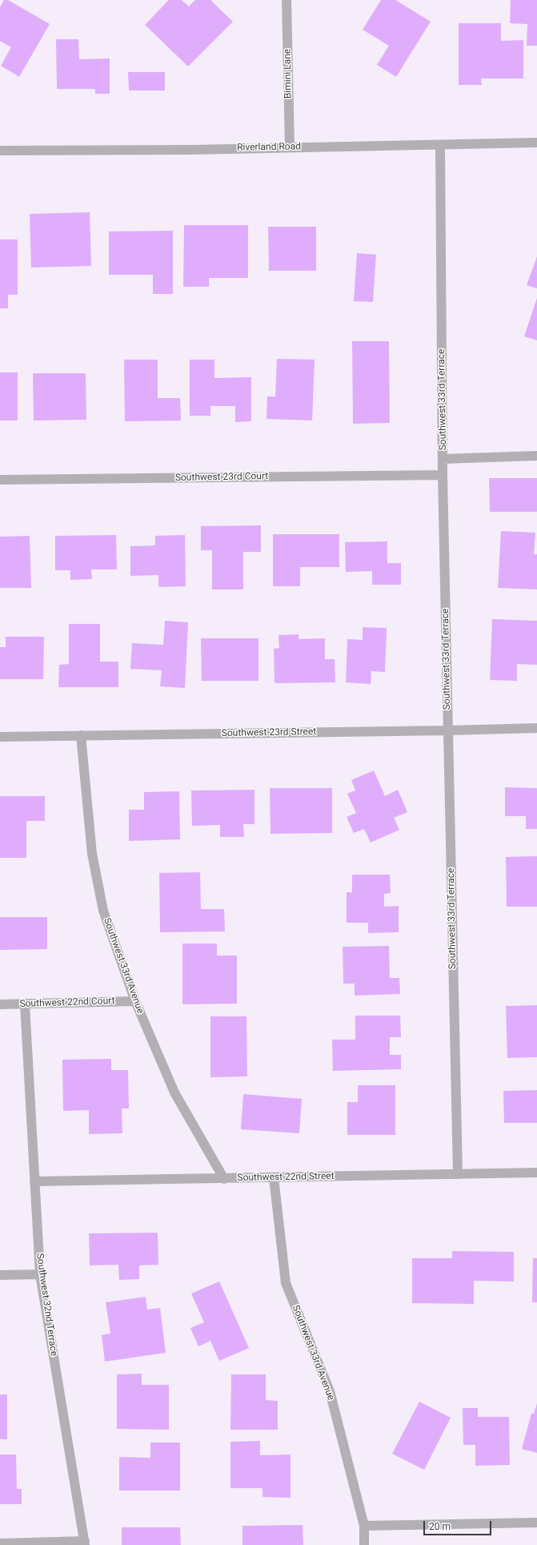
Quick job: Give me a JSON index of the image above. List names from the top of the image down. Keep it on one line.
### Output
{"streets":{"street":["Bimini Lane","Riverland Road","Southwest 33rd Terrace","Southwest 23rd Court","Southwest 23rd Street","Southwest 33rd Avenue","Southwest 22nd Court","Southwest 22nd Street","Southwest 32nd Terrace"]},"crossings":[["Bimini Lane","Riverland Road"],["Riverland Road","Southwest 33rd Terrace"],["Southwest 33rd Terrace","Southwest 23rd Court"],["Southwest 33rd Terrace","Southwest 23rd Street"],["Southwest 33rd Terrace","Southwest 22nd Street"],["Southwest 23rd Street","Southwest 33rd Avenue"],["Southwest 33rd Avenue","Southwest 22nd Court"],["Southwest 33rd Avenue","Southwest 22nd Street"],["Southwest 22nd Court","Southwest 32nd Terrace"],["Southwest 22nd Street","Southwest 32nd Terrace"]],"scale_bar":"20 m"}
